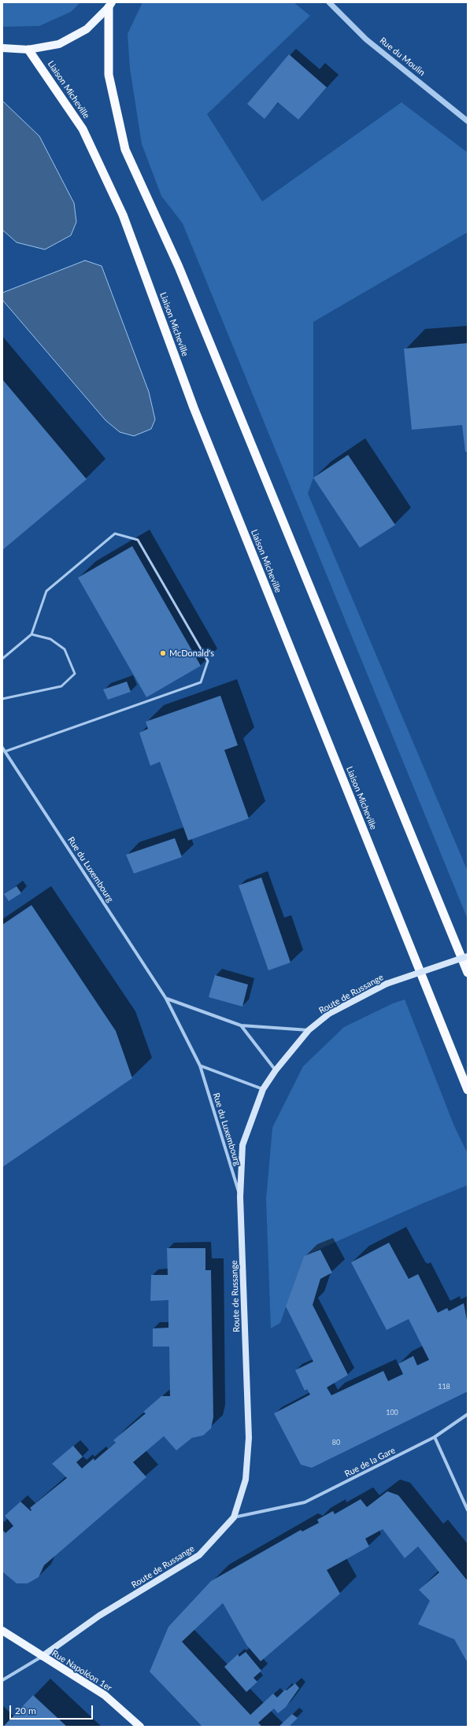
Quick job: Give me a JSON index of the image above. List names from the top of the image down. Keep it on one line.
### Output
{"streets":{"highway":["Liaison Micheville"],"main road":["Route de Russange","Rue Napoléon 1er"],"street":["Rue du Moulin","Rue du Luxembourg","Rue de la Gare"]},"crossings":[["Rue du Luxembourg","Route de Russange"],["Route de Russange","Rue de la Gare"],["Route de Russange","Rue Napoléon 1er"]],"places":["McDonald's"],"house_numbers":["118","100","80"],"scale_bar":"20 m"}
